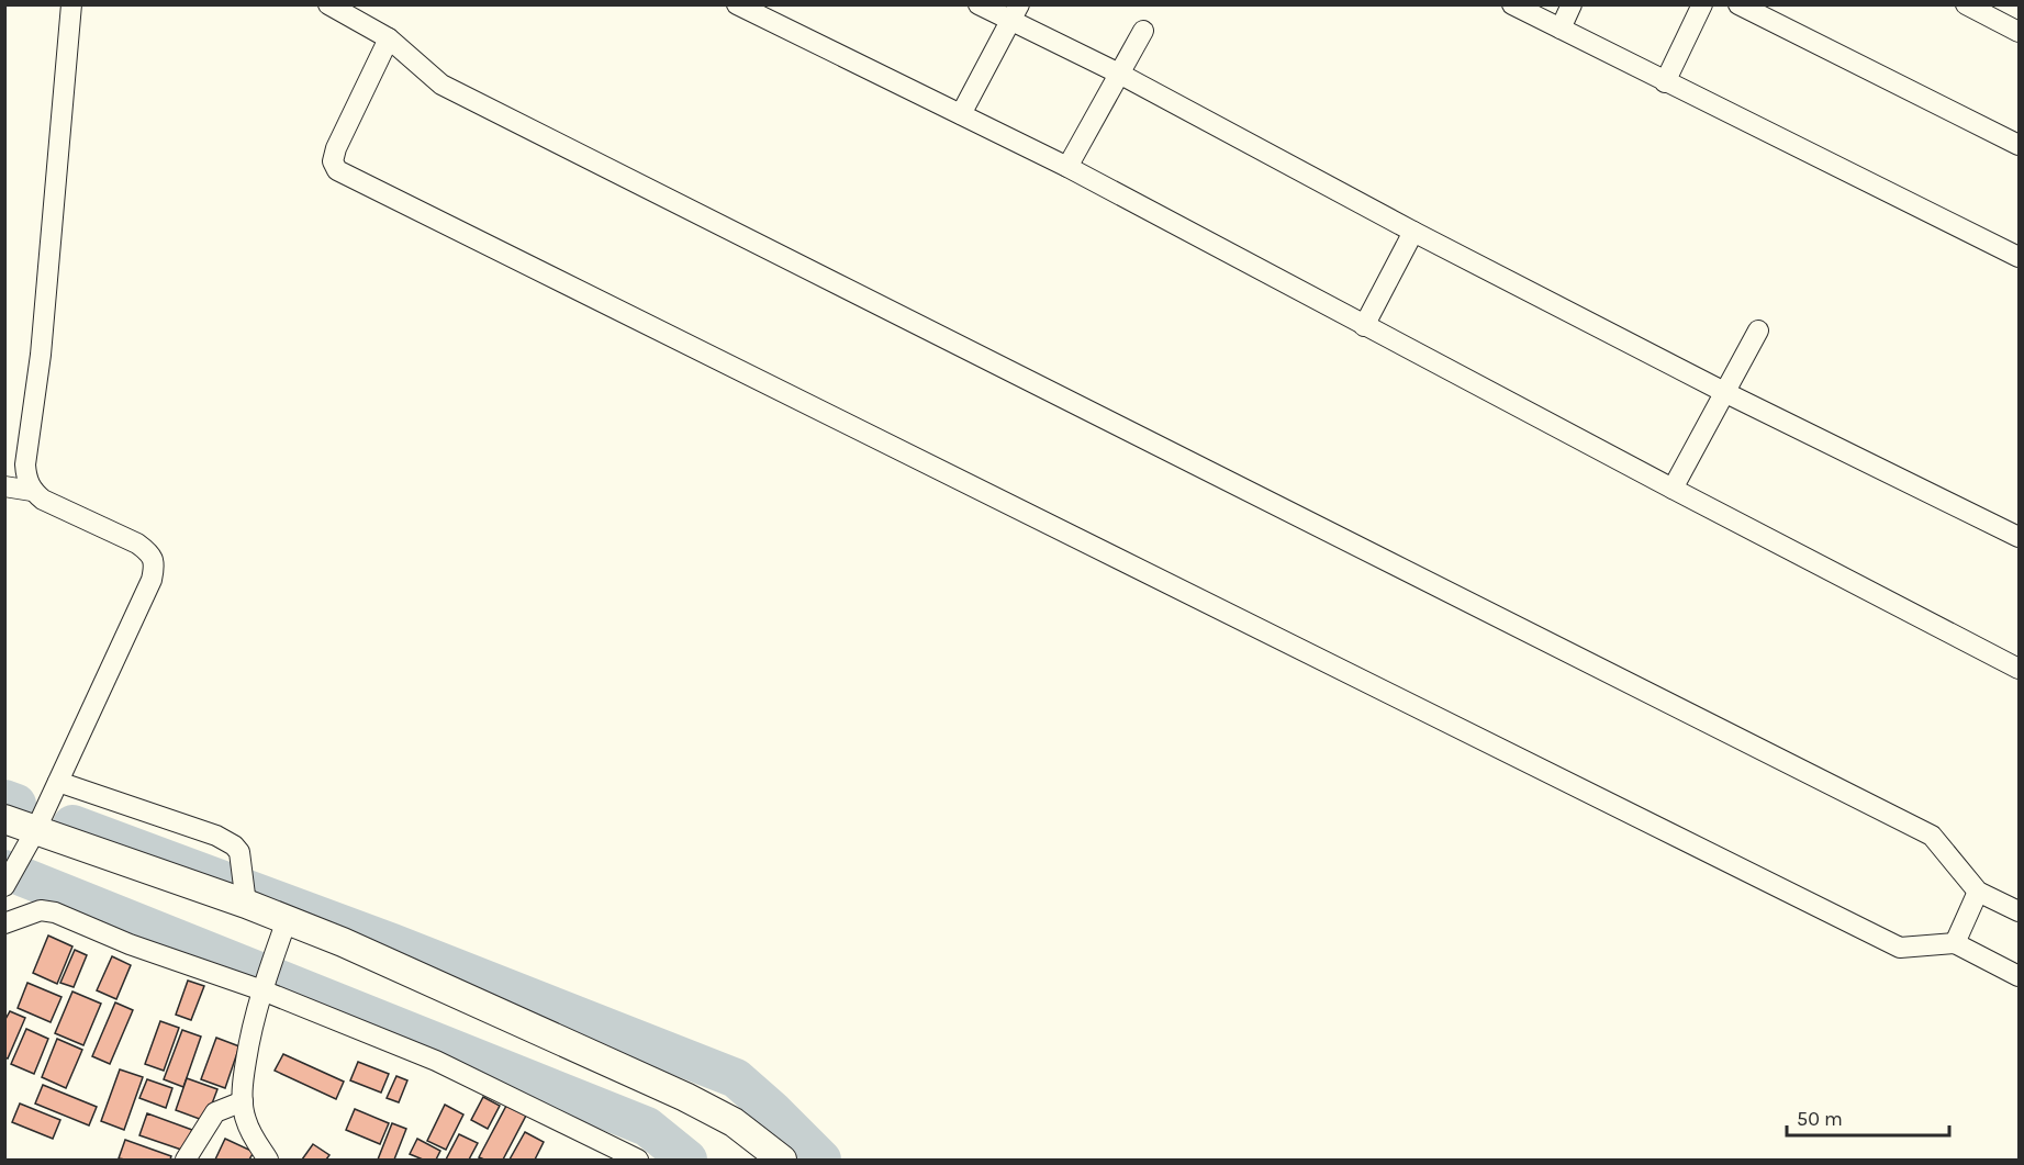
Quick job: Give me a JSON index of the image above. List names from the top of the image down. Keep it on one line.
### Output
{"scale_bar":"50 m"}
